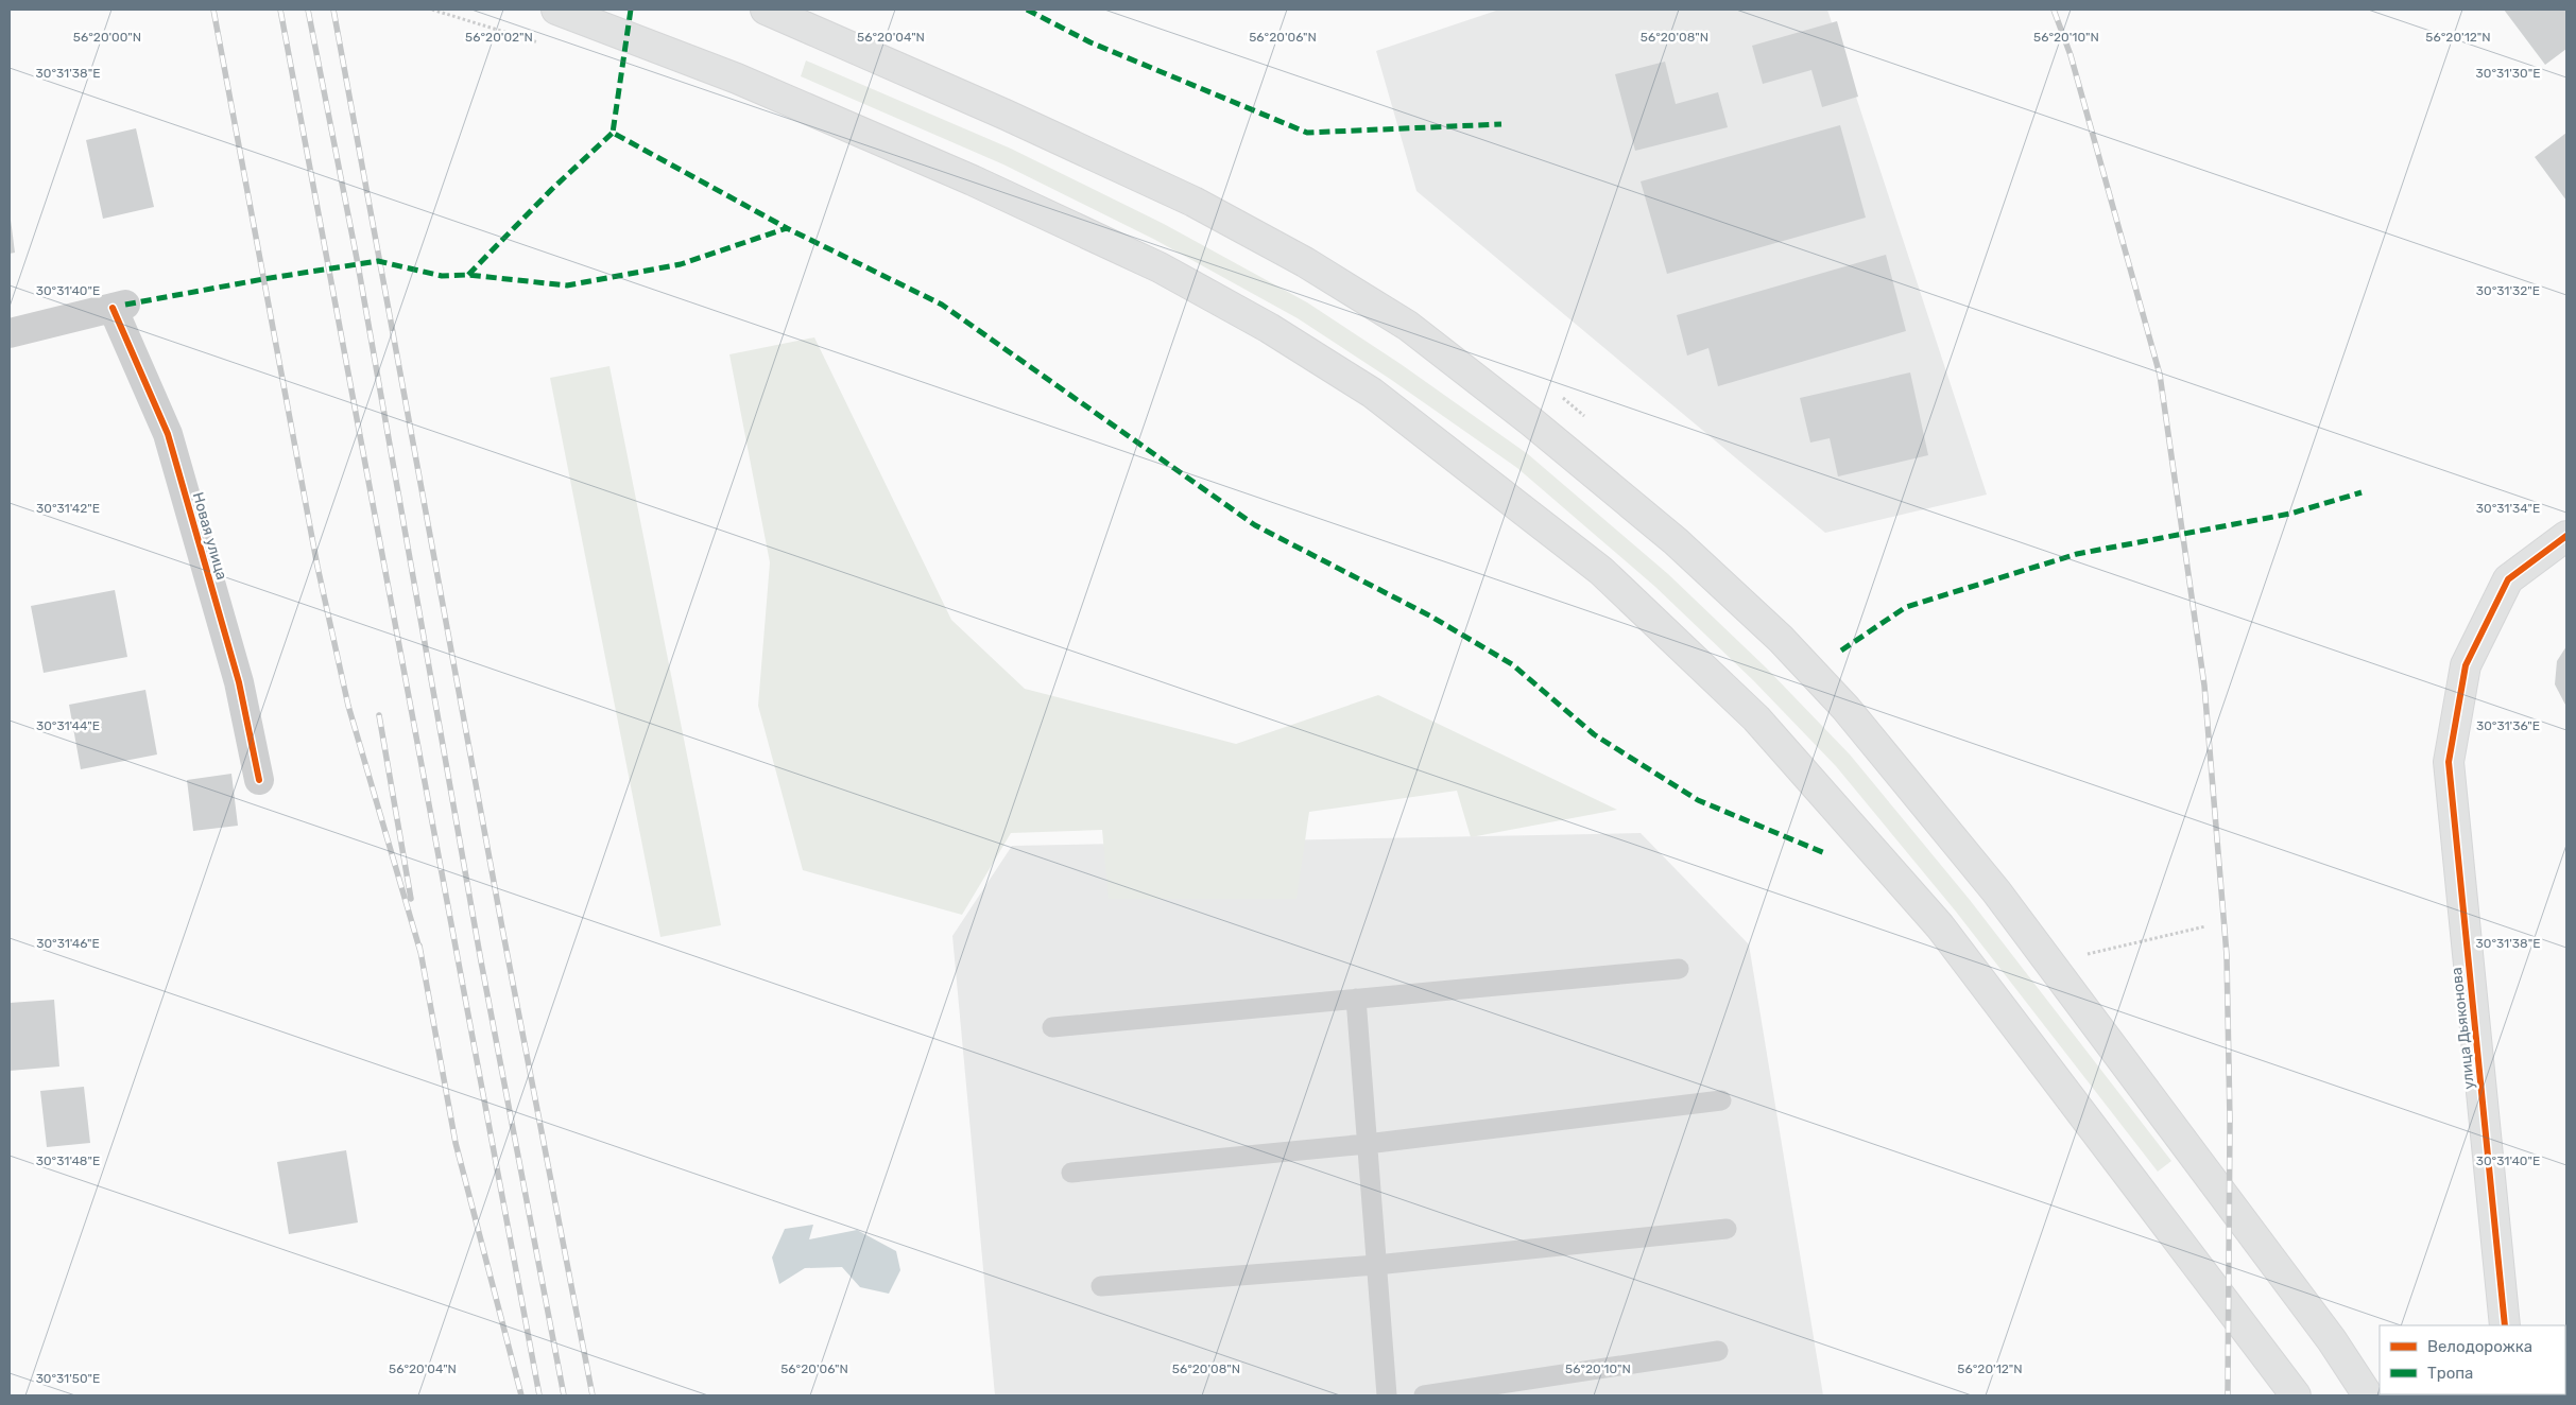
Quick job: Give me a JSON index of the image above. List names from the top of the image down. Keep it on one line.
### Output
{"streets":{"main road":["улица Дьяконова"],"street":["Новая улица"]},"legend":["Велодорожка","Тропа"],"coordinates":["56°20'00\"N","56°20'02\"N","56°20'04\"N","56°20'06\"N","56°20'08\"N","56°20'10\"N","56°20'12\"N","30°31'38\"E","30°31'30\"E","30°31'40\"E","30°31'32\"E","30°31'42\"E","30°31'34\"E","30°31'44\"E","30°31'36\"E","30°31'46\"E","30°31'48\"E","30°31'50\"E"]}
